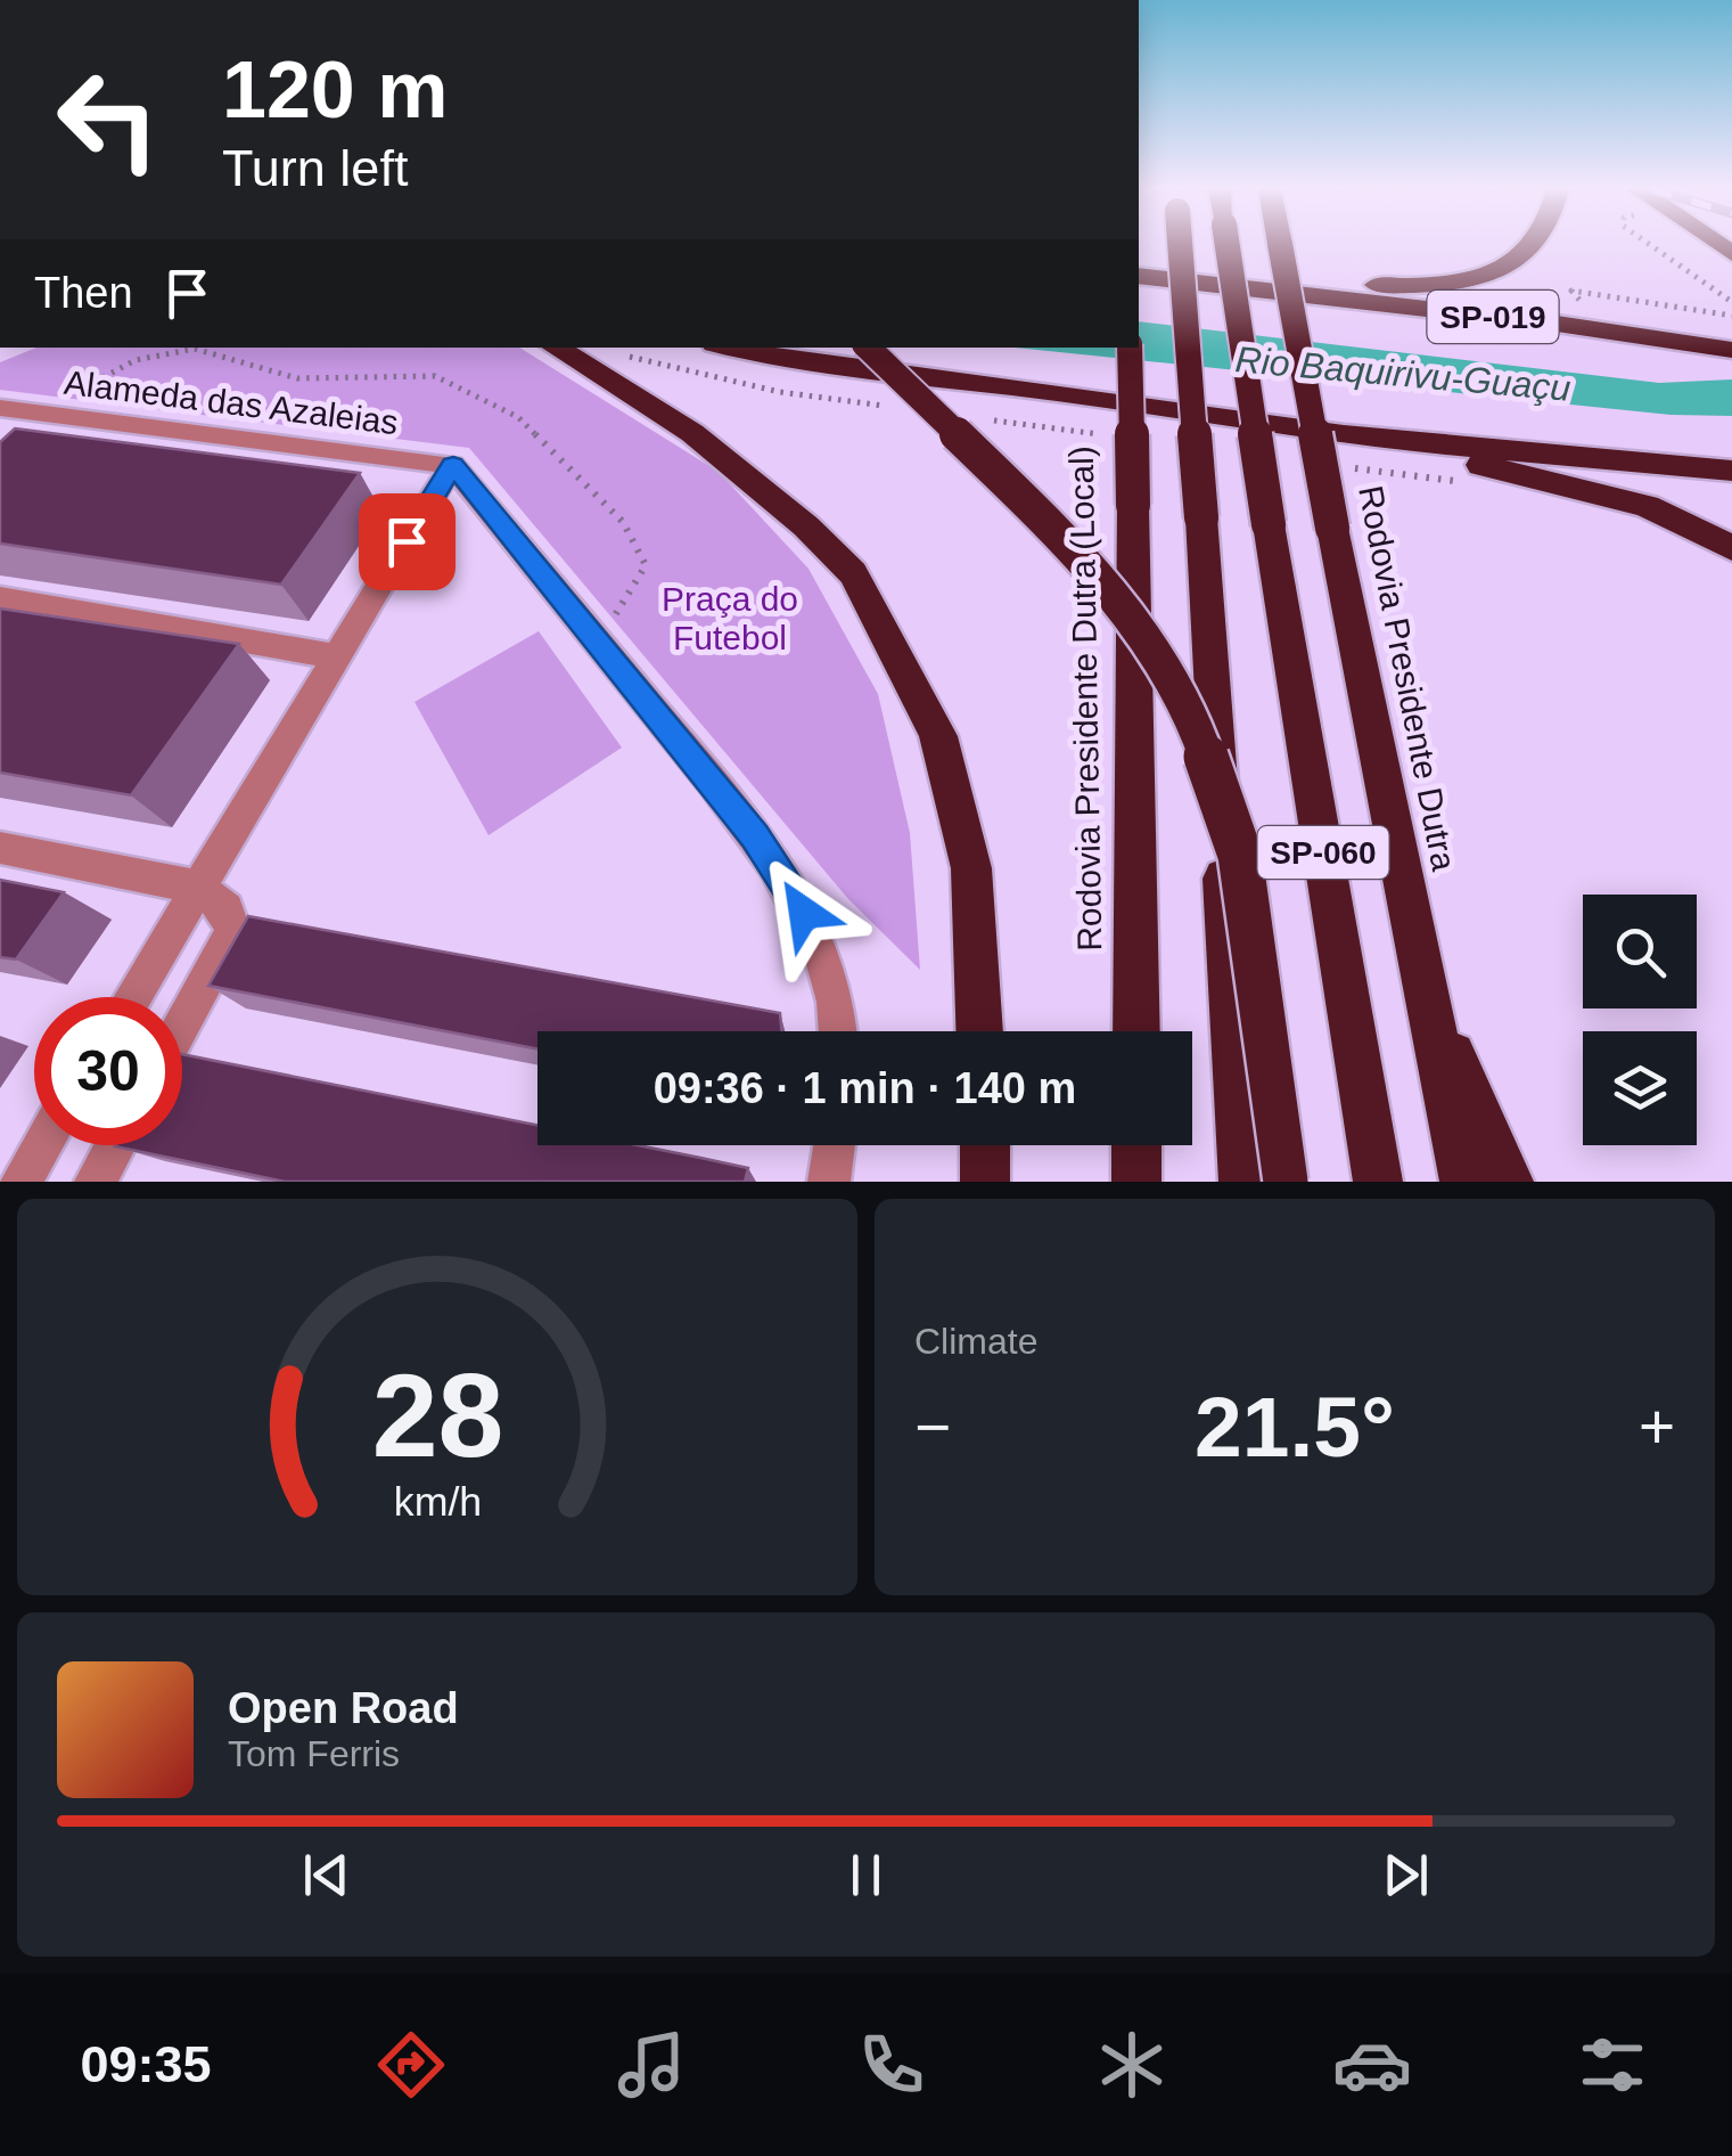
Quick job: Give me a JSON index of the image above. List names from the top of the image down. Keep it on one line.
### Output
{"streets":{"highway":["SP-019","Rodovia Presidente Dutra","Rodovia Presidente Dutra (Local)","SP-060"],"street":["Alameda das Azaleias"]},"water":["Rio Baquirivu-Guaçu"],"parks":["Praça do Futebol"],"page":{"turn":["120 m","Turn left"],"then":"Then","limit":"30","trip":"09:36 · 1 min · 140 m","tile":"Climate","heat":["−","21.5°","+"],"song":["Open Road","Tom Ferris"],"tabs":"09:35","gauge":["28","km/h"]}}
